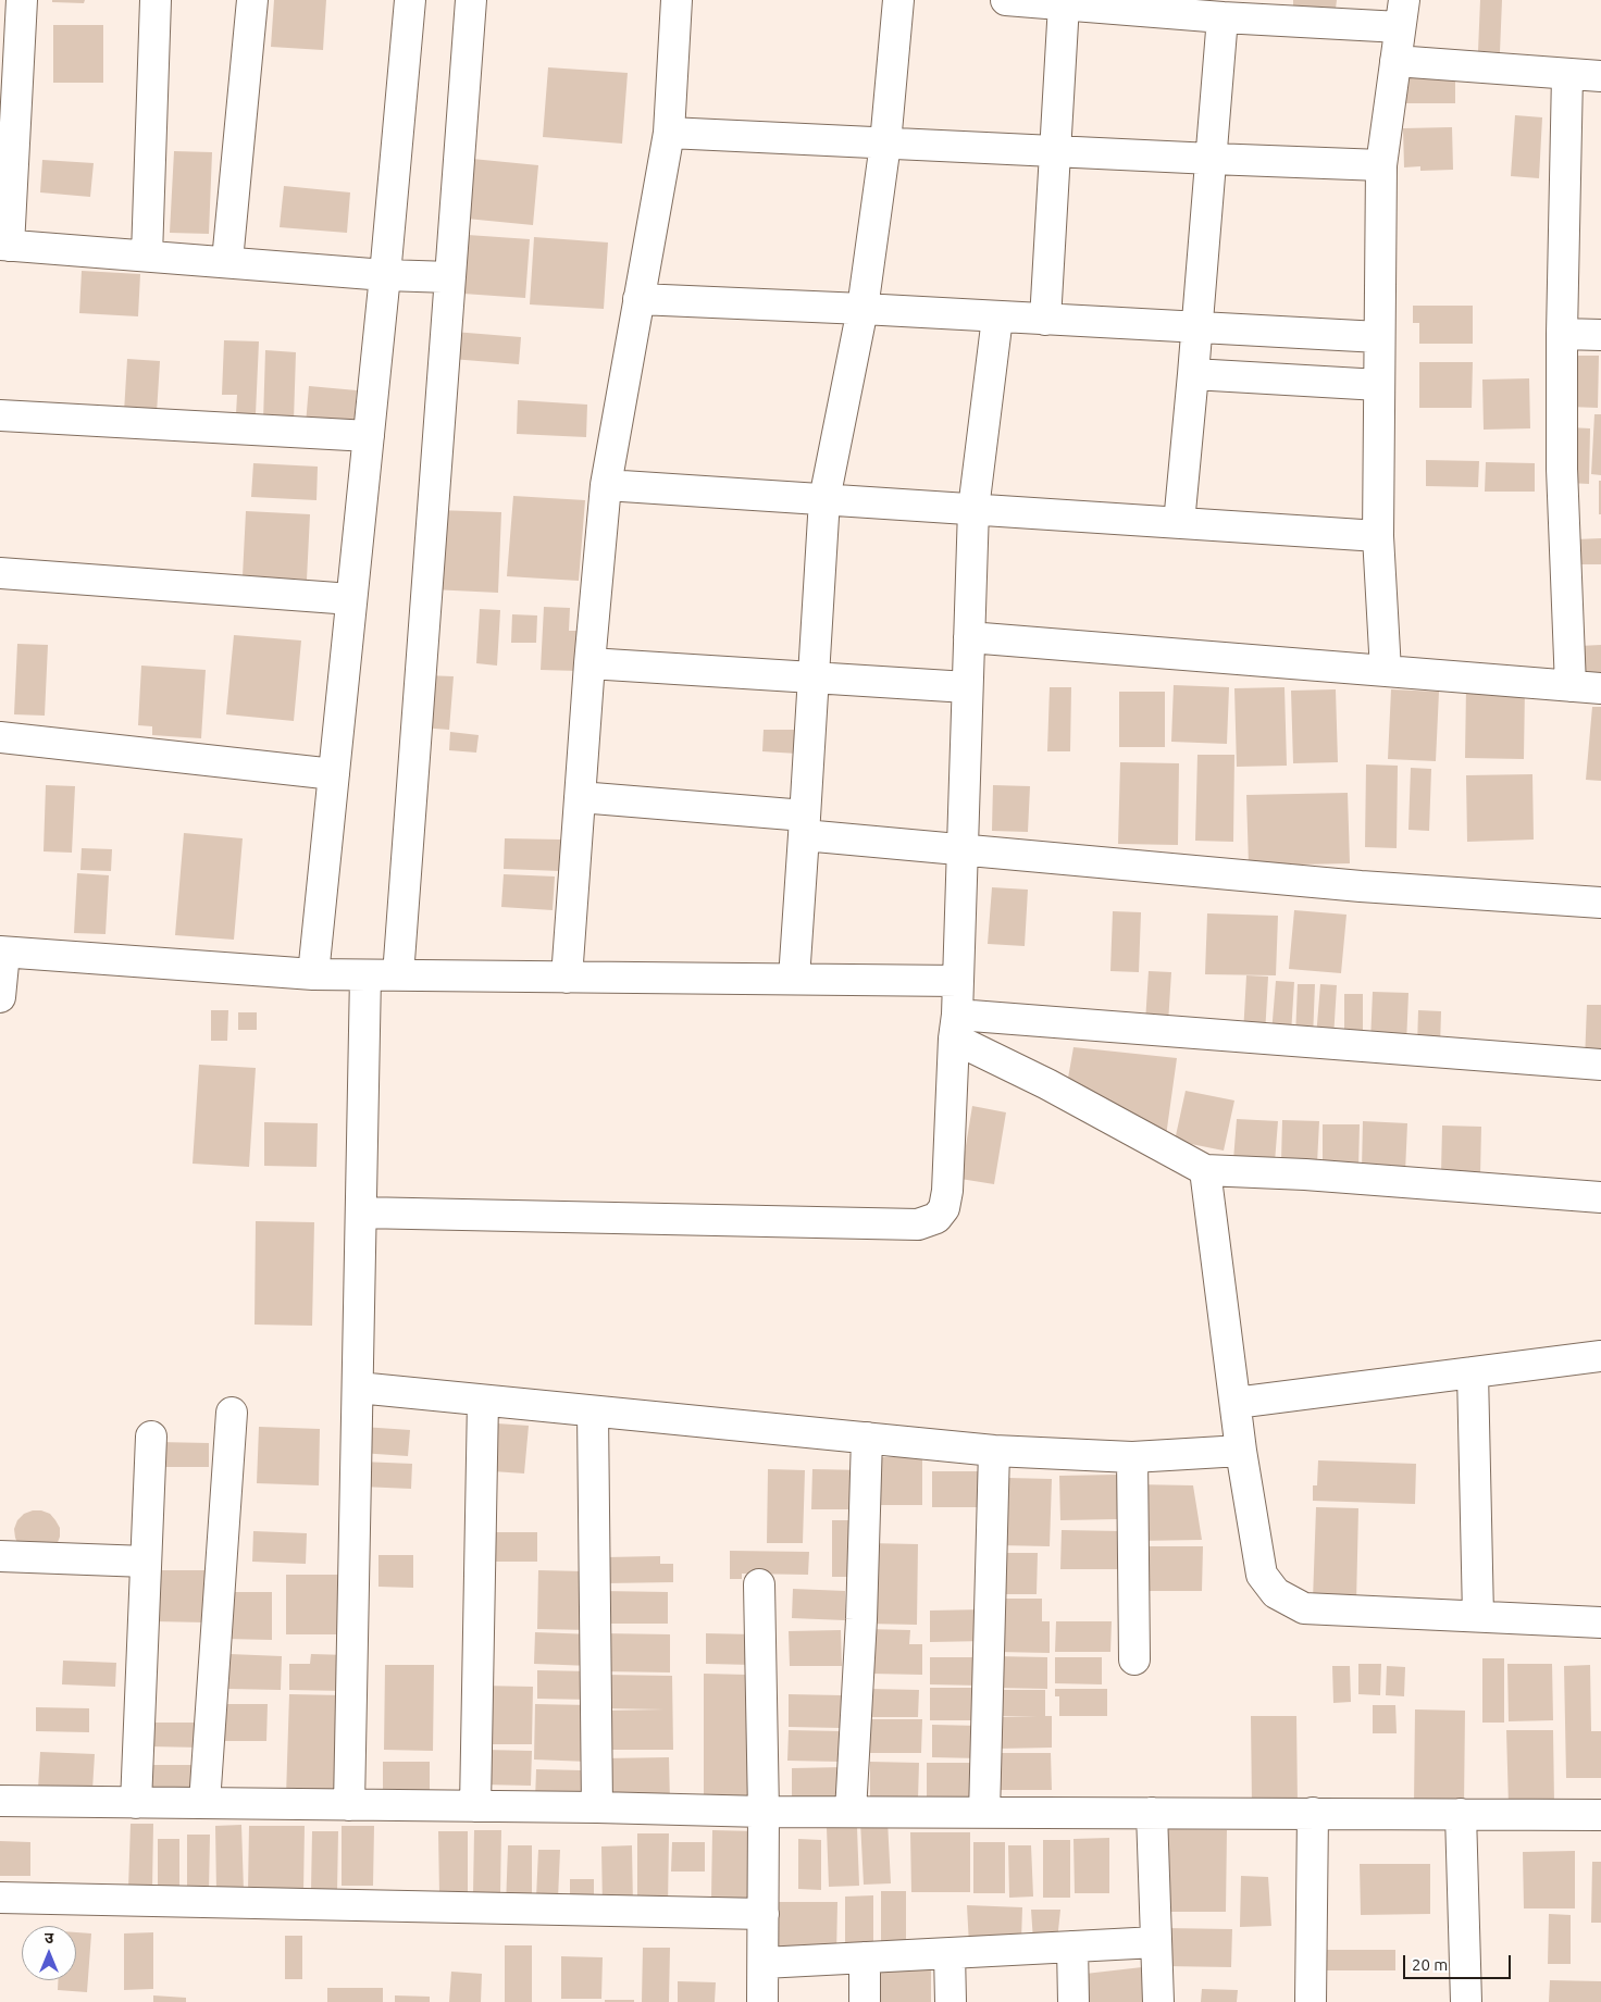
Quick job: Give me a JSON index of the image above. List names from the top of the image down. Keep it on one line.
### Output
{"scale_bar":"20 m","north":"top"}
